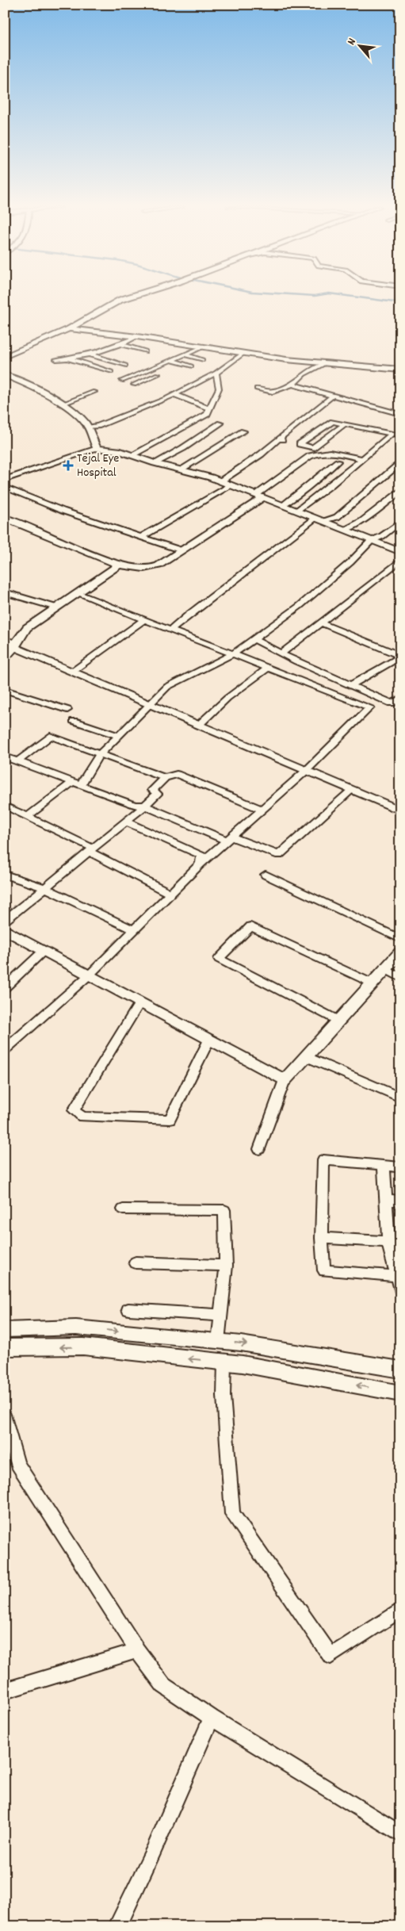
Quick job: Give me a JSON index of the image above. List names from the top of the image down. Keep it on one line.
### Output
{"places":{"health":["Tejal Eye Hospital"]},"north":"top left"}
